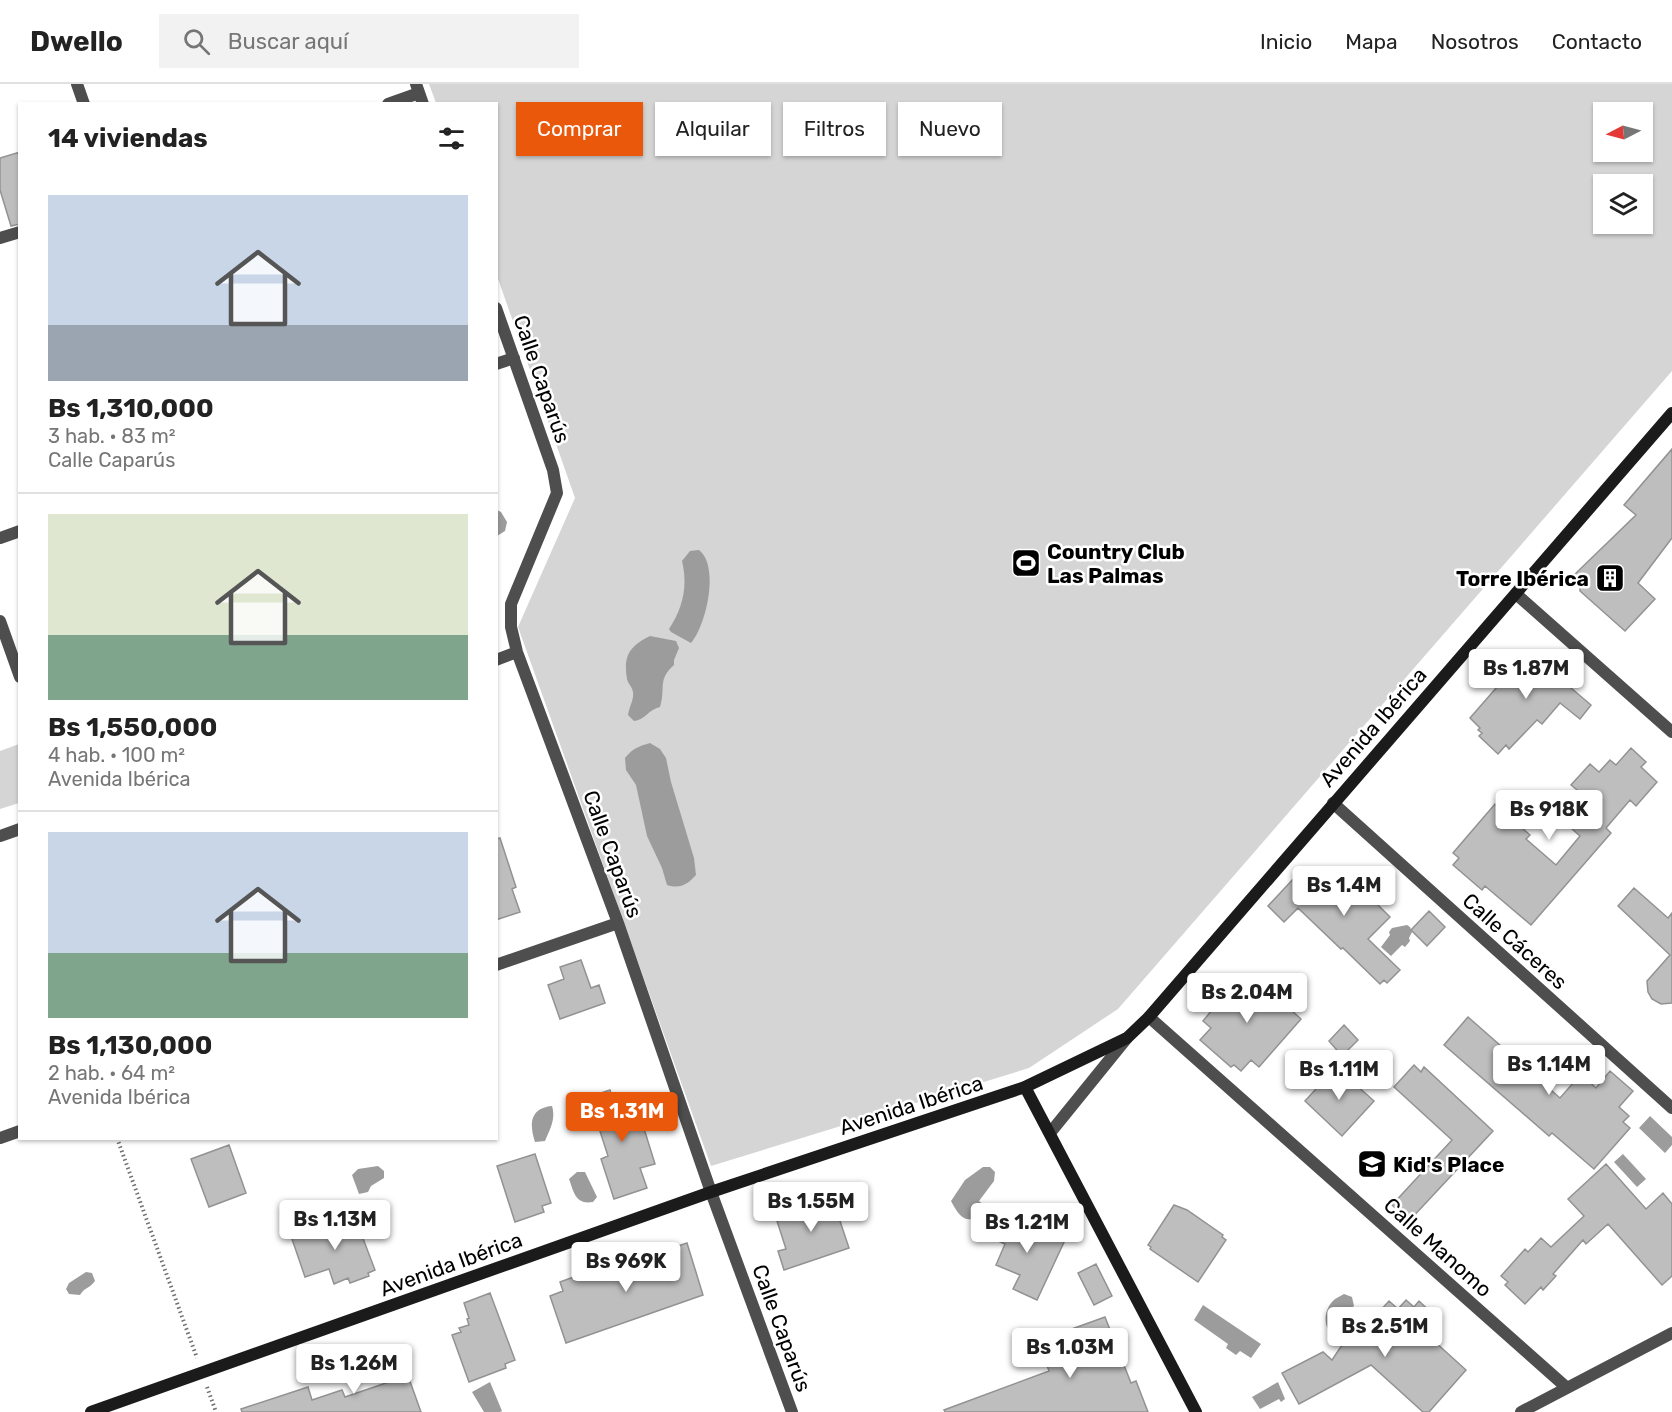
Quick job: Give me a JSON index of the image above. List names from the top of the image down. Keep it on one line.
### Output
{"streets":{"street":["Calle Caparús","Avenida Ibérica","Calle Cáceres","Calle Manomo"]},"crossings":[["Calle Caparús","Avenida Ibérica"],["Avenida Ibérica","Calle Cáceres"],["Avenida Ibérica","Calle Manomo"]],"places":{"sports":["Country Club Las Palmas"],"building":["Torre Ibérica"],"school or university":["Kid's Place"]},"north":"left","page":{"header":"Dwello","search":"Buscar aquí","nav":["Inicio","Mapa","Nosotros","Contacto"],"chip":["Comprar","Alquilar","Filtros","Nuevo"],"heading":"14 viviendas","list":[{"name":"Bs 1,310,000","note":"3 hab. · 83 m² · Calle Caparús"},{"name":"Bs 1,550,000","note":"4 hab. · 100 m² · Avenida Ibérica"},{"name":"Bs 1,130,000","note":"2 hab. · 64 m² · Avenida Ibérica"}],"price":["Bs 1.87M","Bs 918K","Bs 1.4M","Bs 2.04M","Bs 1.14M","Bs 1.11M","Bs 1.31M","Bs 1.55M","Bs 1.13M","Bs 1.21M","Bs 969K","Bs 2.51M","Bs 1.03M","Bs 1.26M"]}}
